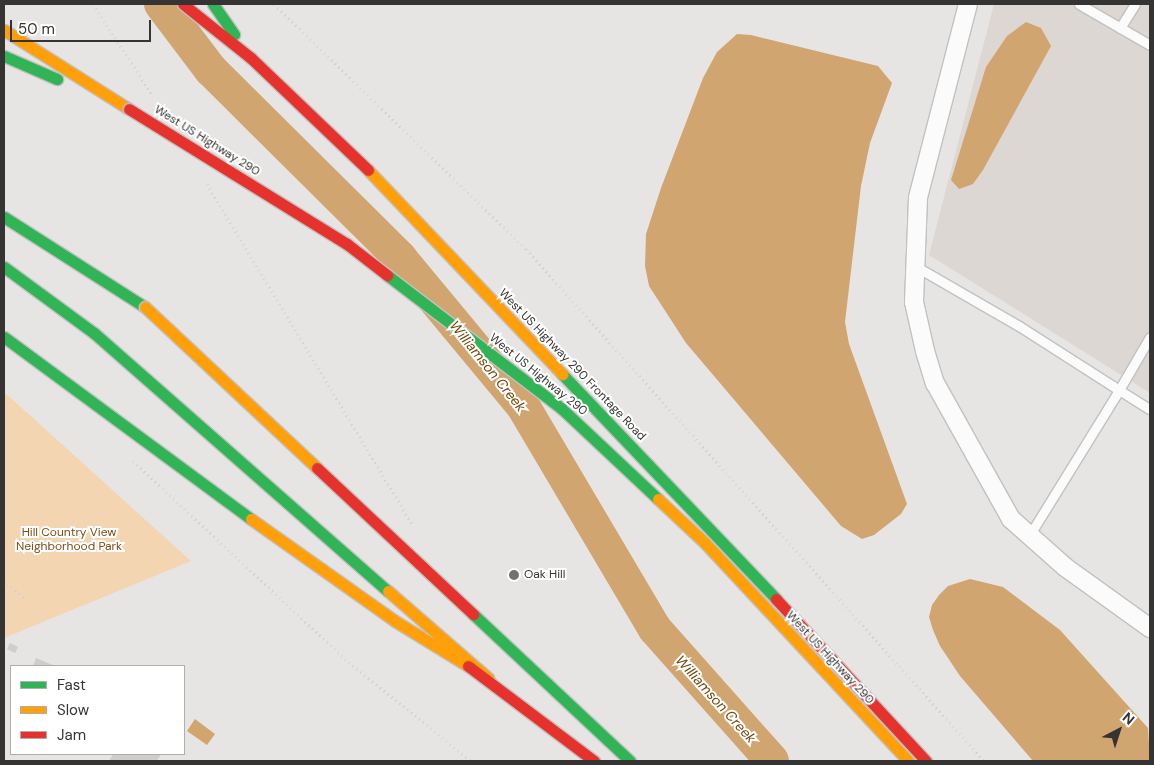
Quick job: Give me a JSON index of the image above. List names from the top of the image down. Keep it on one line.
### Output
{"streets":{"main road":["West US Highway 290","West US Highway 290 Frontage Road"]},"water":["Williamson Creek"],"parks":["Hill Country View Neighborhood Park"],"places":["Oak Hill"],"legend":["Fast","Slow","Jam"],"scale_bar":"50 m","north":"top right"}
